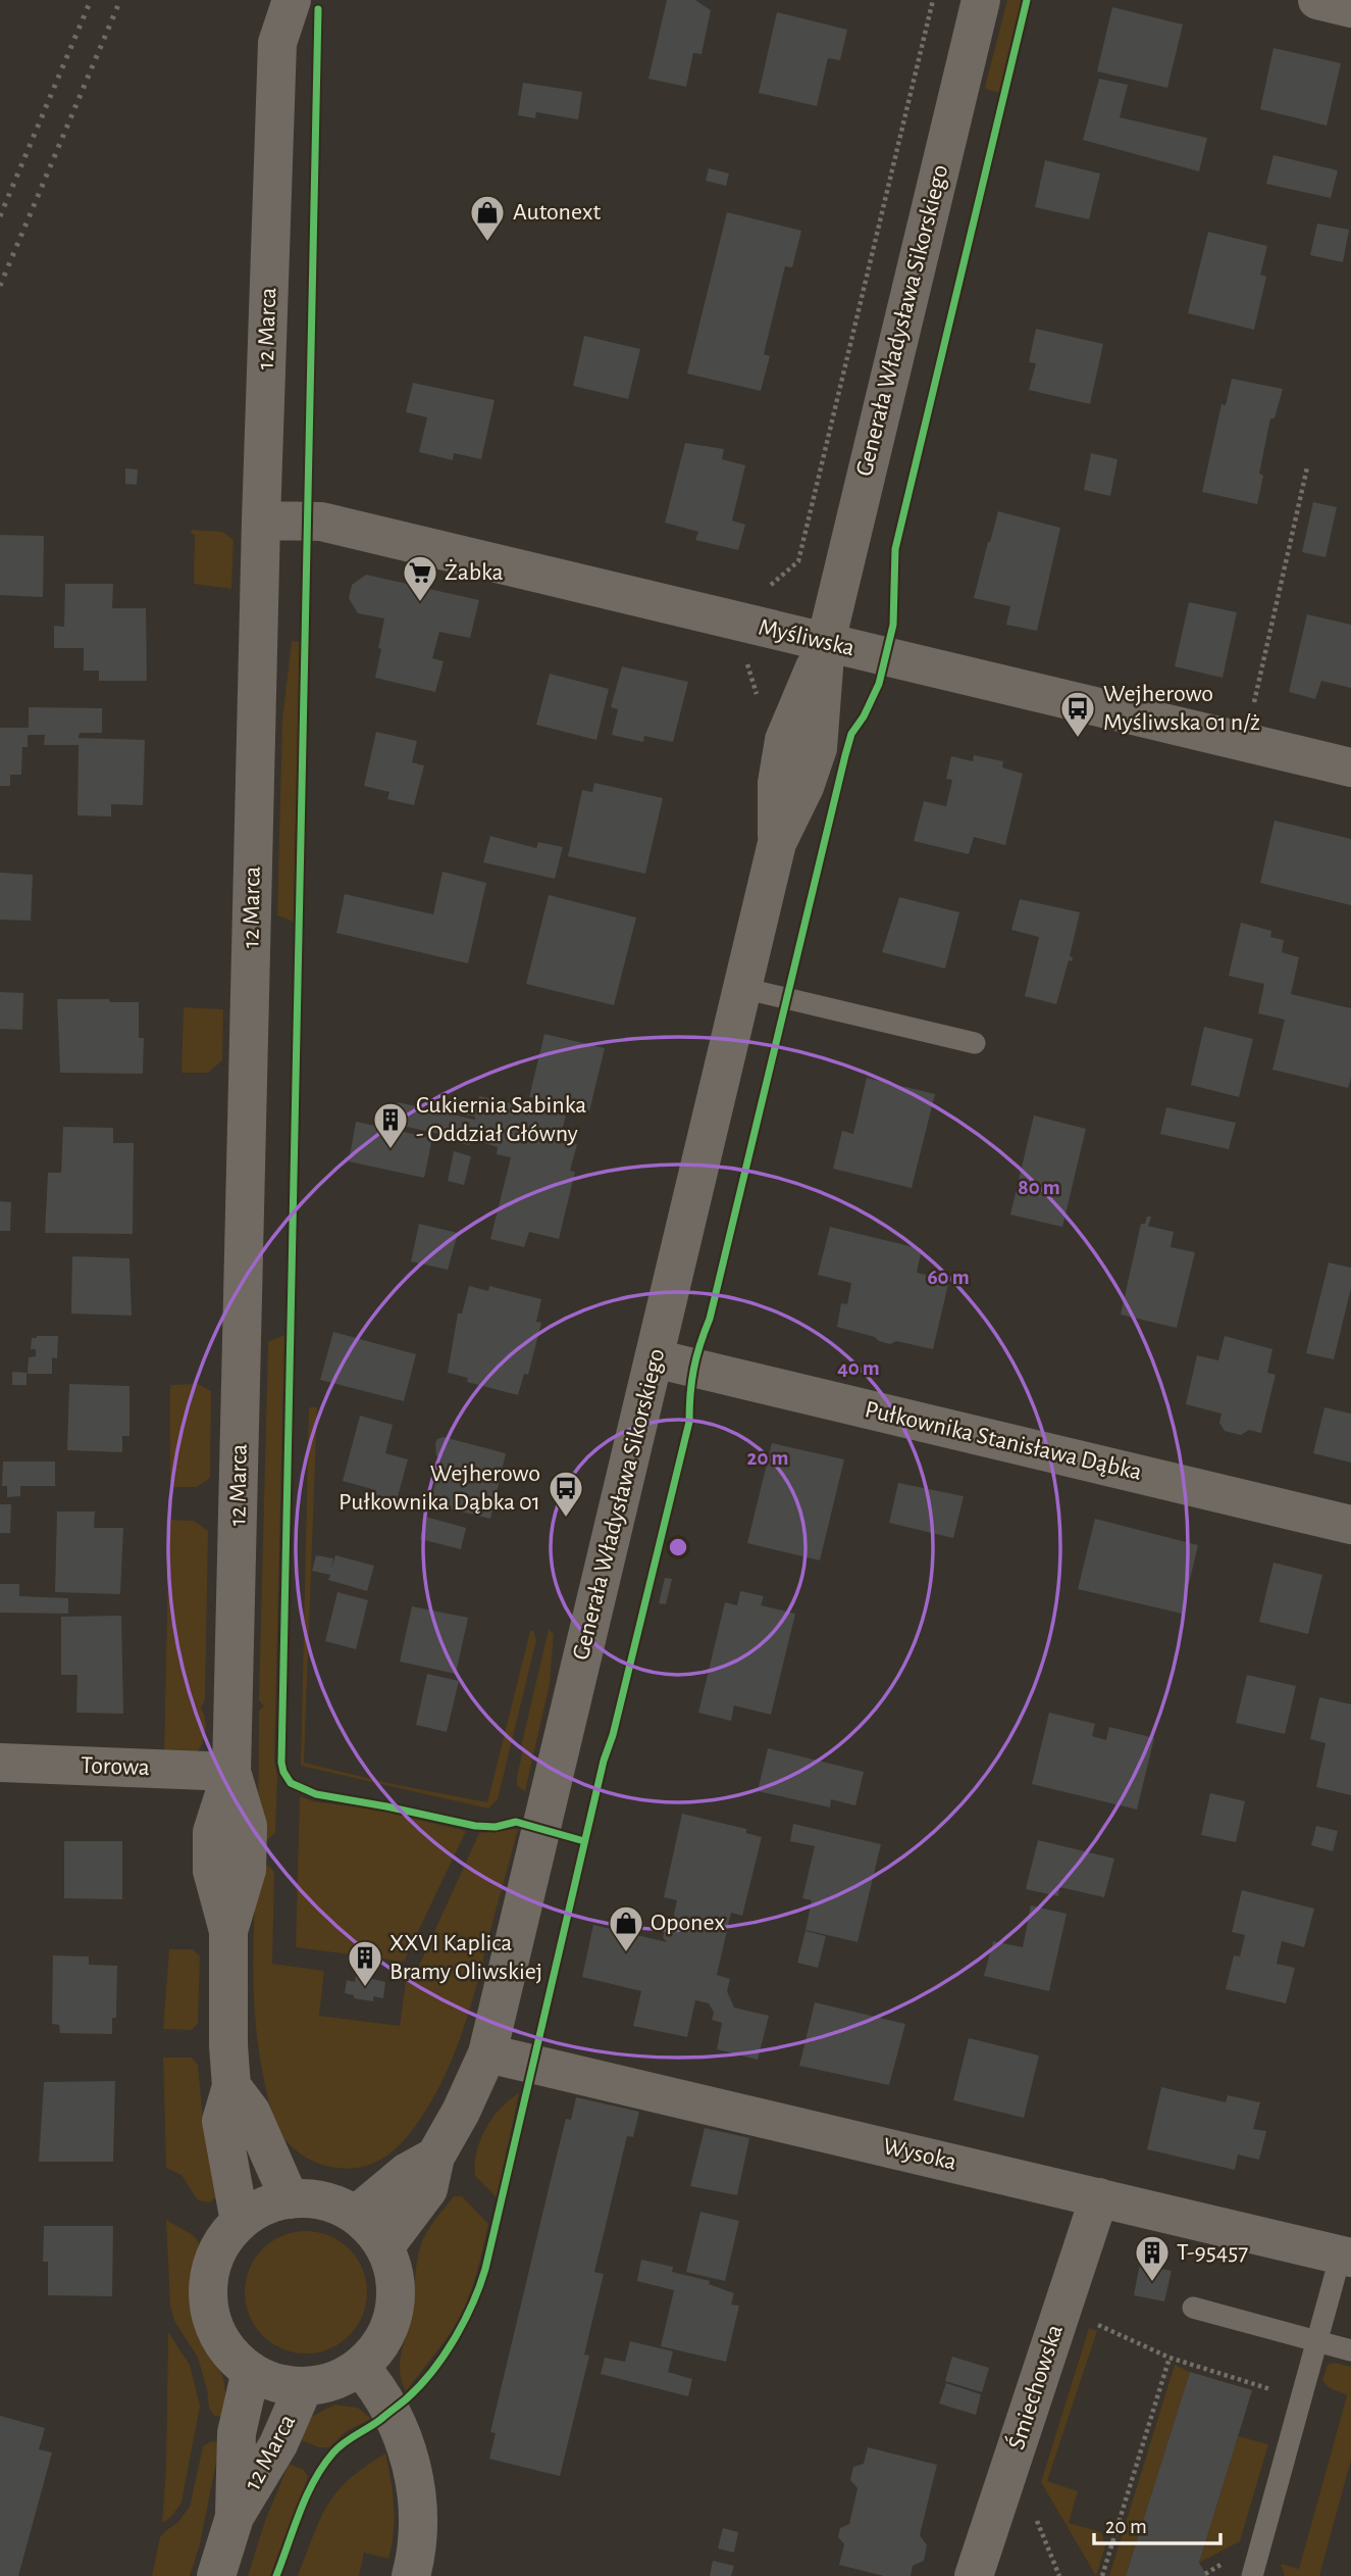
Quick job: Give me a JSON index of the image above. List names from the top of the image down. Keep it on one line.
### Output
{"streets":{"street":["Generała Władysława Sikorskiego","12 Marca","Myśliwska","Pułkownika Stanisława Dąbka","Torowa","Wysoka","Śmiechowska"]},"crossings":[["Generała Władysława Sikorskiego","12 Marca"],["Generała Władysława Sikorskiego","Myśliwska"],["Generała Władysława Sikorskiego","Pułkownika Stanisława Dąbka"],["Generała Władysława Sikorskiego","Wysoka"],["12 Marca","Myśliwska"],["12 Marca","Torowa"],["Wysoka","Śmiechowska"]],"places":{"shop":["Autonext","Oponex"],"supermarket":["Żabka"],"bus stop":["Wejherowo Myśliwska 01 n/ż","Wejherowo Pułkownika Dąbka 01"],"building":["Cukiernia Sabinka - Oddział Główny","XXVI Kaplica Bramy Oliwskiej","T-95457"]},"scale_bar":"20 m","rings":["80 m","60 m","40 m","20 m"]}
